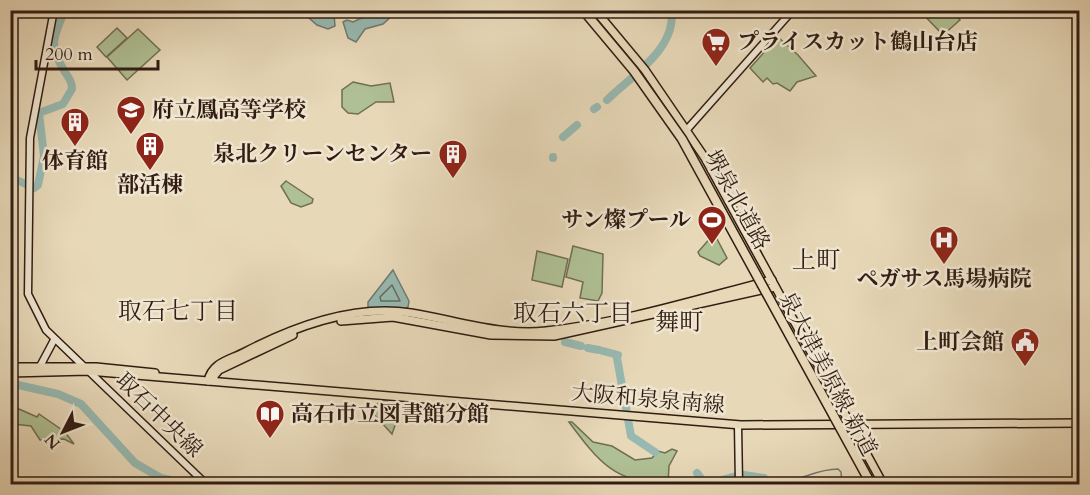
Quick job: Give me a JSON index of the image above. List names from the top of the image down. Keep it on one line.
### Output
{"streets":{"highway":["堺泉北道路"],"main road":["泉大津美原線 新道","大阪和泉泉南線"],"street":["取石中央線"]},"crossings":[["堺泉北道路","泉大津美原線 新道"],["泉大津美原線 新道","大阪和泉泉南線"],["大阪和泉泉南線","取石中央線"]],"districts":["上町","取石七丁目","取石六丁目","舞町"],"places":{"supermarket":["プライスカット鶴山台店"],"school or university":["府立鳳高等学校"],"building":["体育館","部活棟","泉北クリーンセンター"],"sports":["サン燦プール"],"hospital":["ペガサス馬場病院"],"public building":["上町会館"],"library":["高石市立図書館分館"]},"scale_bar":"200 m","north":"bottom left"}
